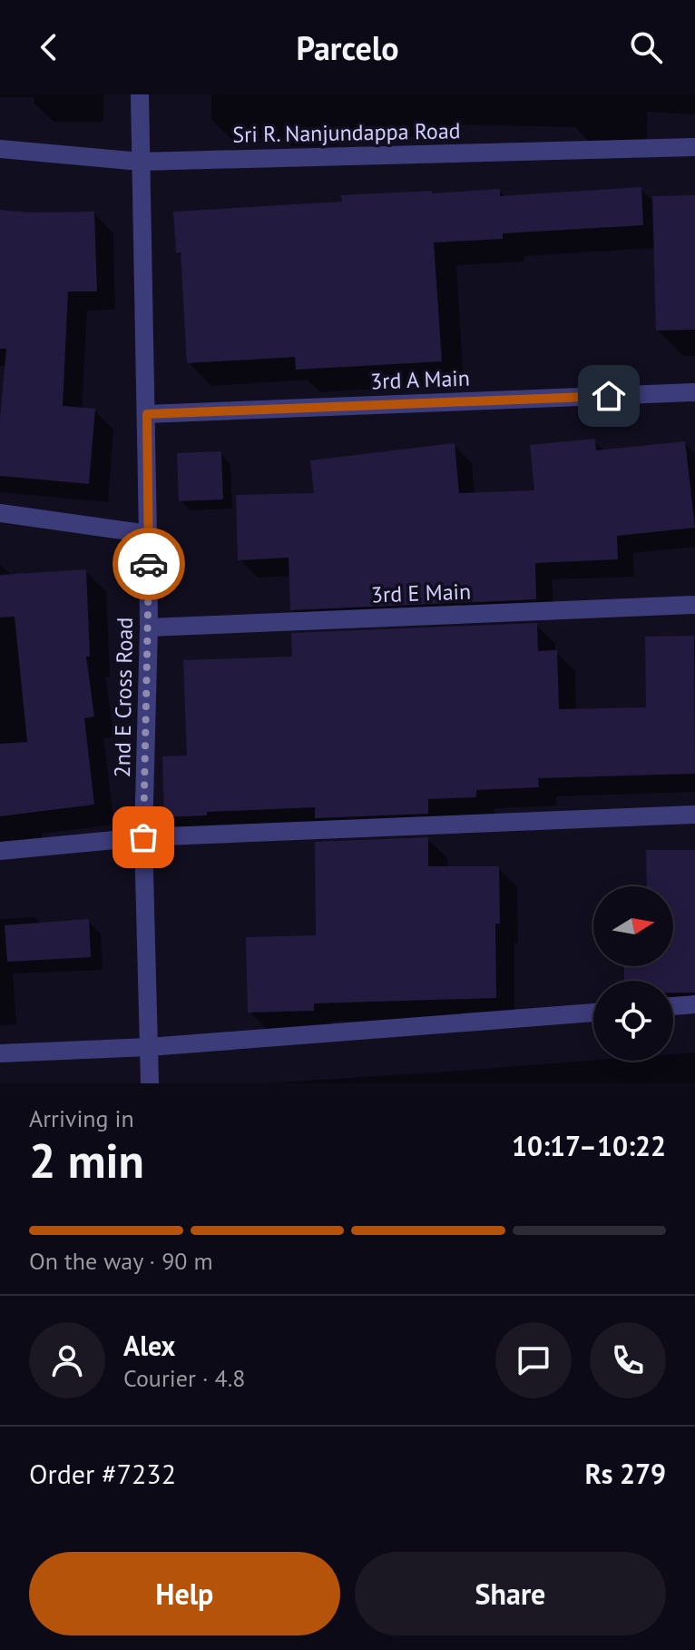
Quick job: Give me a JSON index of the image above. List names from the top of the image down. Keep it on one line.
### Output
{"streets":{"street":["Sri R. Nanjundappa Road","3rd A Main","3rd E Main","2nd E Cross Road"]},"crossings":[["Sri R. Nanjundappa Road","2nd E Cross Road"],["3rd A Main","2nd E Cross Road"],["3rd E Main","2nd E Cross Road"]],"north":"right","page":{"header":"Parcelo","heading":["2 min","Arriving in","10:17–10:22"],"panel":["Alex","Courier · 4.8","Order #7232","Rs 279"],"bar":"On the way · 90 m","buttons":["Help","Share"]}}
